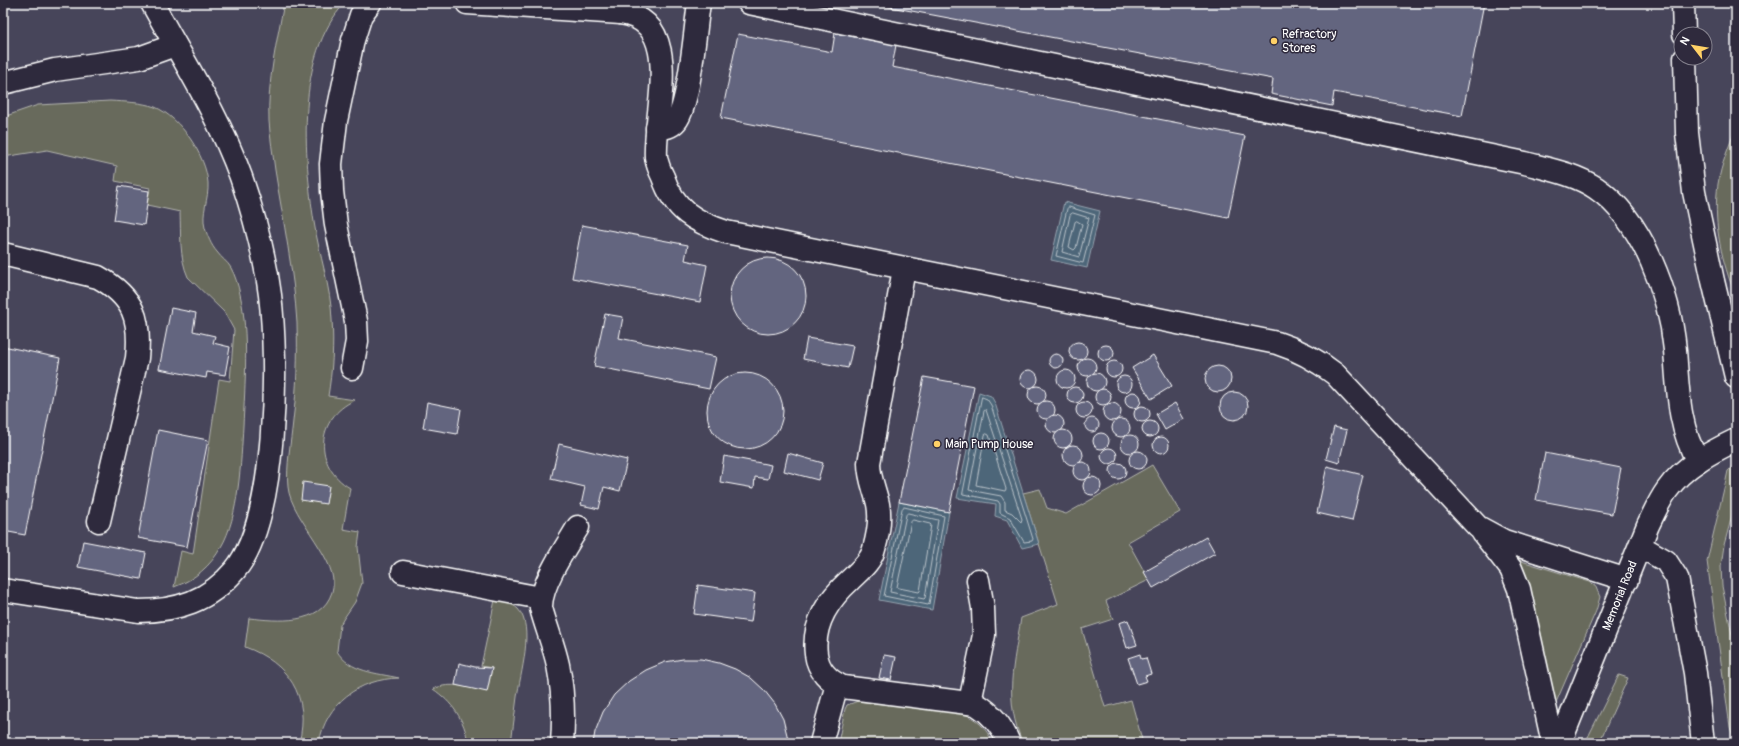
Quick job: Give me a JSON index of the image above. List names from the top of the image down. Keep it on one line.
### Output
{"streets":{"lane":["Memorial Road"]},"places":["Refractory Stores","Main Pump House"],"north":"top left"}
